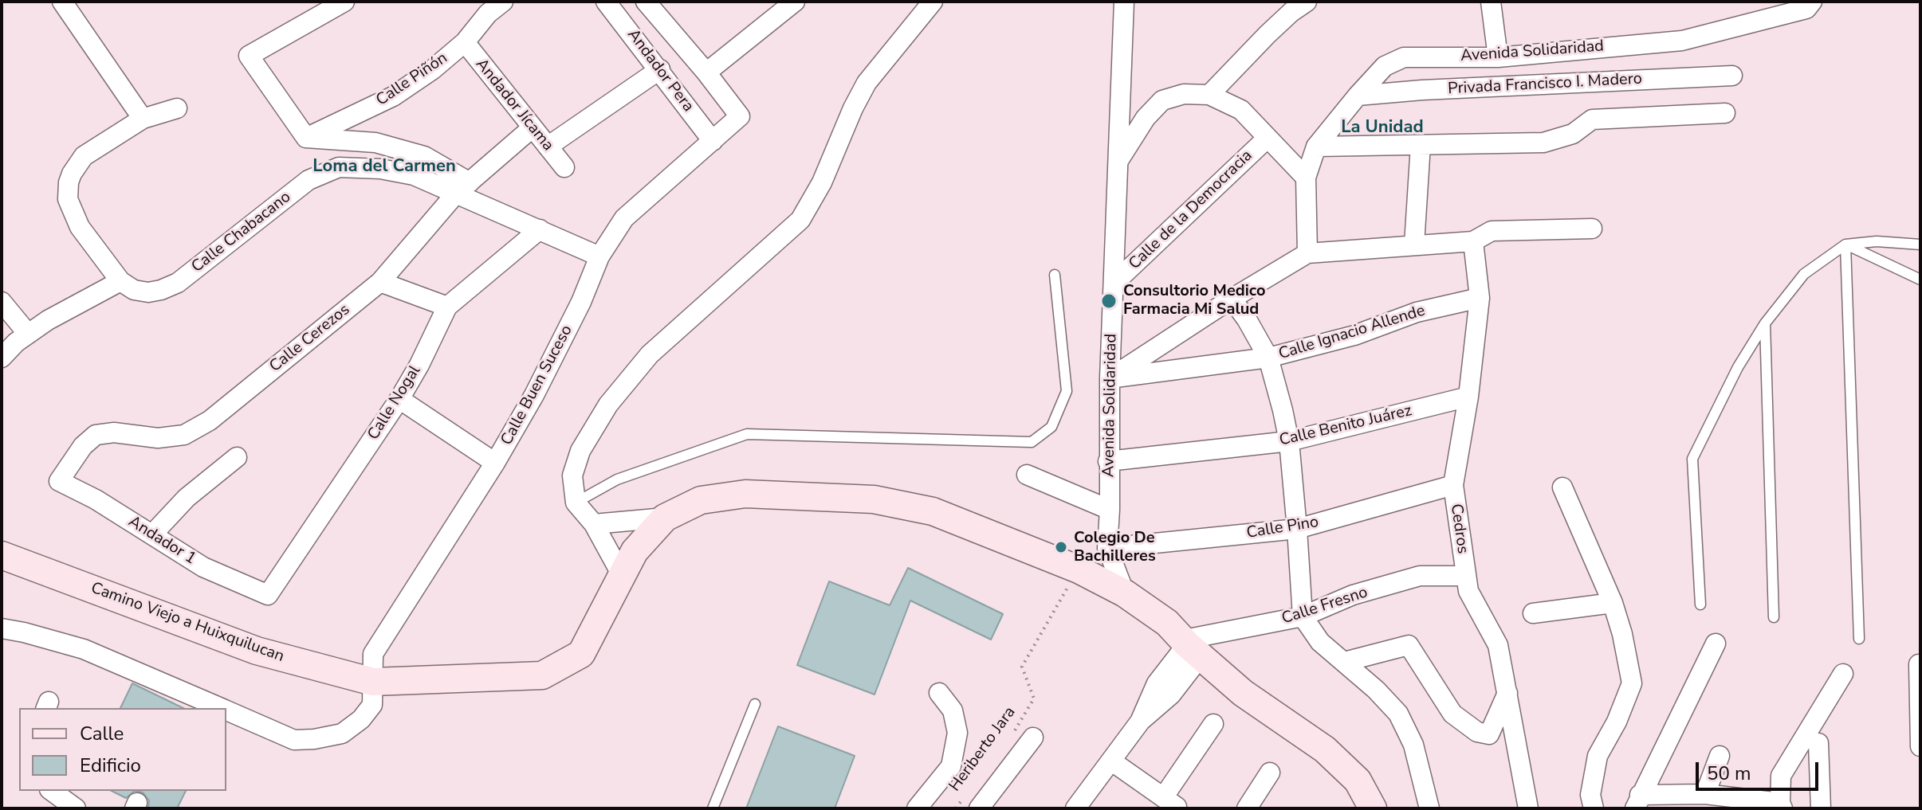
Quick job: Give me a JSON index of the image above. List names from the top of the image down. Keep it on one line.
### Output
{"streets":{"main road":["Camino Viejo a Huixquilucan"],"street":["Avenida Solidaridad","Andador Pera","Calle Piñón","Privada Francisco I. Madero","Andador Jícama","Calle de la Democracia","Calle Chabacano","Calle Ignacio Allende","Calle Cerezos","Calle Buen Suceso","Calle Nogal","Calle Benito Juárez","Calle Pino","Cedros","Andador 1","Calle Fresno"],"path":["Heriberto Jara"]},"crossings":[["Avenida Solidaridad","Privada Francisco I. Madero"],["Avenida Solidaridad","Calle de la Democracia"],["Avenida Solidaridad","Calle Ignacio Allende"],["Avenida Solidaridad","Calle Benito Juárez"],["Avenida Solidaridad","Calle Pino"],["Avenida Solidaridad","Camino Viejo a Huixquilucan"],["Andador Pera","Calle Buen Suceso"],["Calle Piñón","Andador Jícama"],["Andador Jícama","Calle Cerezos"],["Calle Chabacano","Calle Cerezos"],["Calle Chabacano","Calle Buen Suceso"],["Calle Chabacano","Calle Nogal"],["Calle Ignacio Allende","Cedros"],["Calle Cerezos","Andador 1"],["Calle Buen Suceso","Camino Viejo a Huixquilucan"],["Calle Nogal","Andador 1"],["Calle Benito Juárez","Cedros"],["Calle Pino","Cedros"],["Cedros","Calle Fresno"],["Calle Fresno","Camino Viejo a Huixquilucan"],["Camino Viejo a Huixquilucan","Heriberto Jara"]],"districts":["La Unidad","Loma del Carmen"],"places":["Consultorio Medico Farmacia Mi Salud","Colegio De Bachilleres"],"legend":["Calle","Edificio"],"scale_bar":"50 m"}
